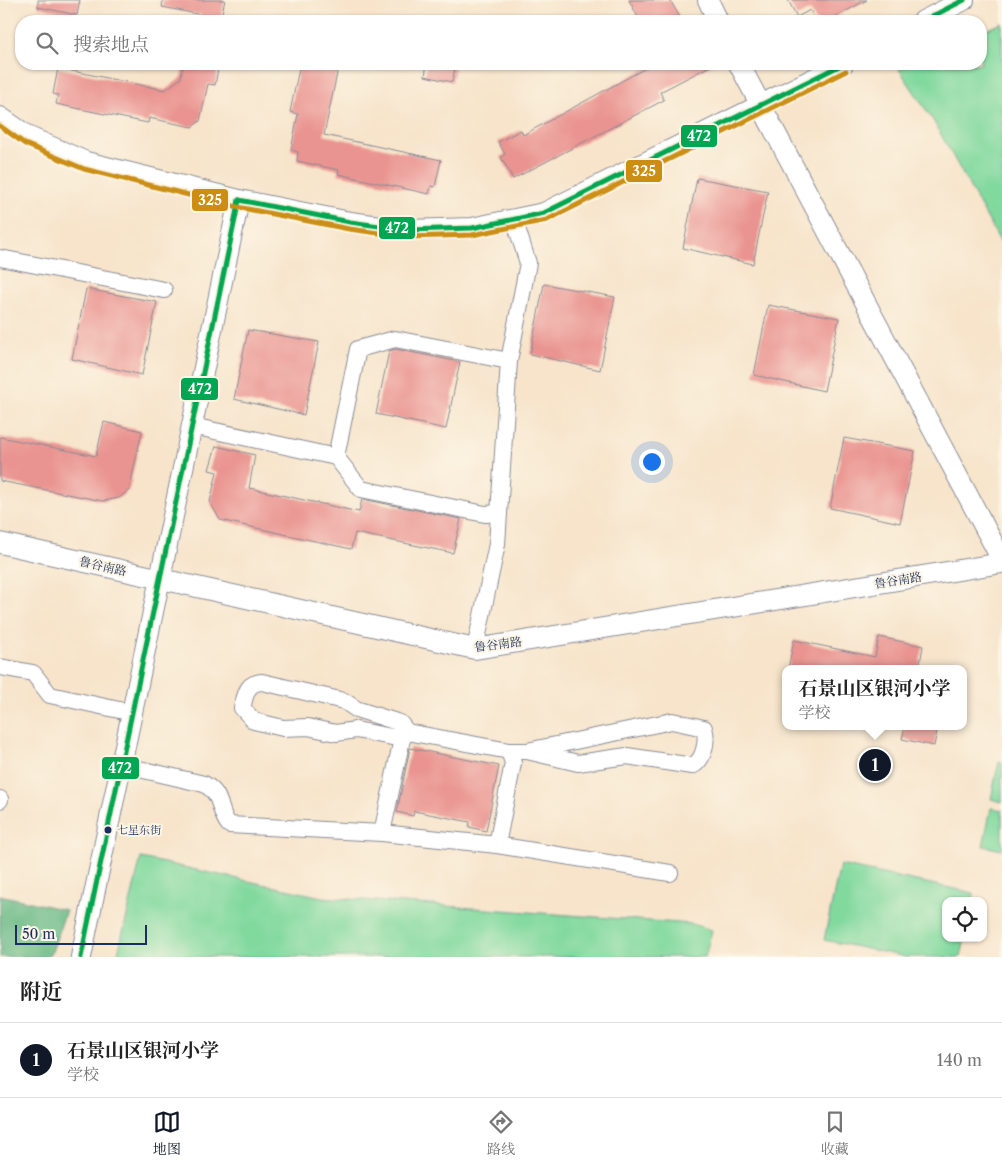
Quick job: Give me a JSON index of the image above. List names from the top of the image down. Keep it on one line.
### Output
{"streets":{"street":["鲁谷南路"]},"places":["七星东街"],"lines":["transit line 472","transit line 325"],"scale_bar":"50 m","page":{"search":"搜索地点","popup":["石景山区银河小学","学校"],"pins":"1","scale":"50 m","heading":"附近","list":[{"mark":"1","name":"石景山区银河小学","note":"学校","value":"140 m"}],"nav":["地图","路线","收藏"]}}
